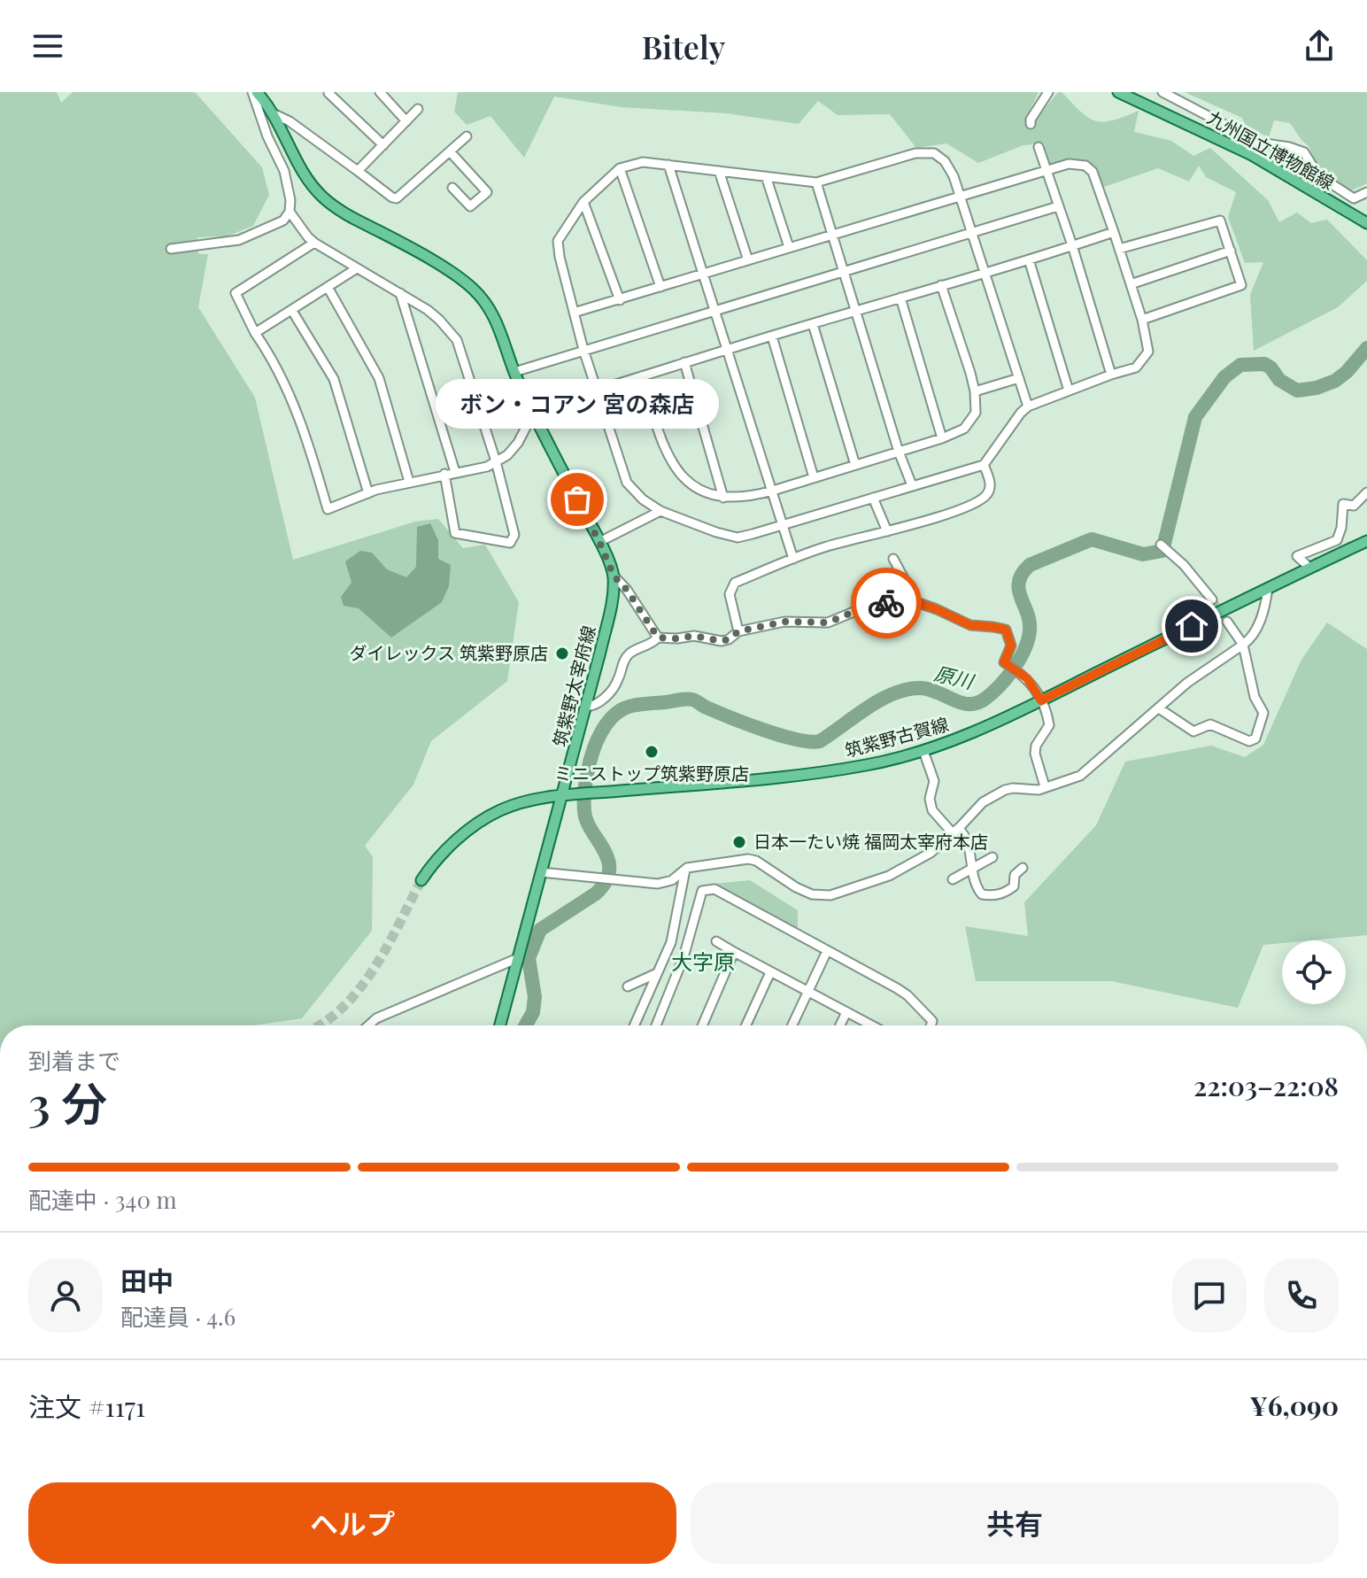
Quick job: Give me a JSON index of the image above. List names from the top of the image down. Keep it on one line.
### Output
{"streets":{"main road":["九州国立博物館線","筑紫野太宰府線","筑紫野古賀線"]},"crossings":[["筑紫野太宰府線","筑紫野古賀線"]],"districts":["大字原"],"water":["原川"],"places":["ボン・コアン 宮の森店","ダイレックス 筑紫野原店","ミニストップ筑紫野原店","日本一たい焼 福岡太宰府本店"],"page":{"header":"Bitely","bubble":"ボン・コアン 宮の森店","heading":["3 分","到着まで","22:03–22:08"],"panel":["田中","配達員 · 4.6","注文 #1171","¥6,090"],"bar":"配達中 · 340 m","buttons":["ヘルプ","共有"]}}
